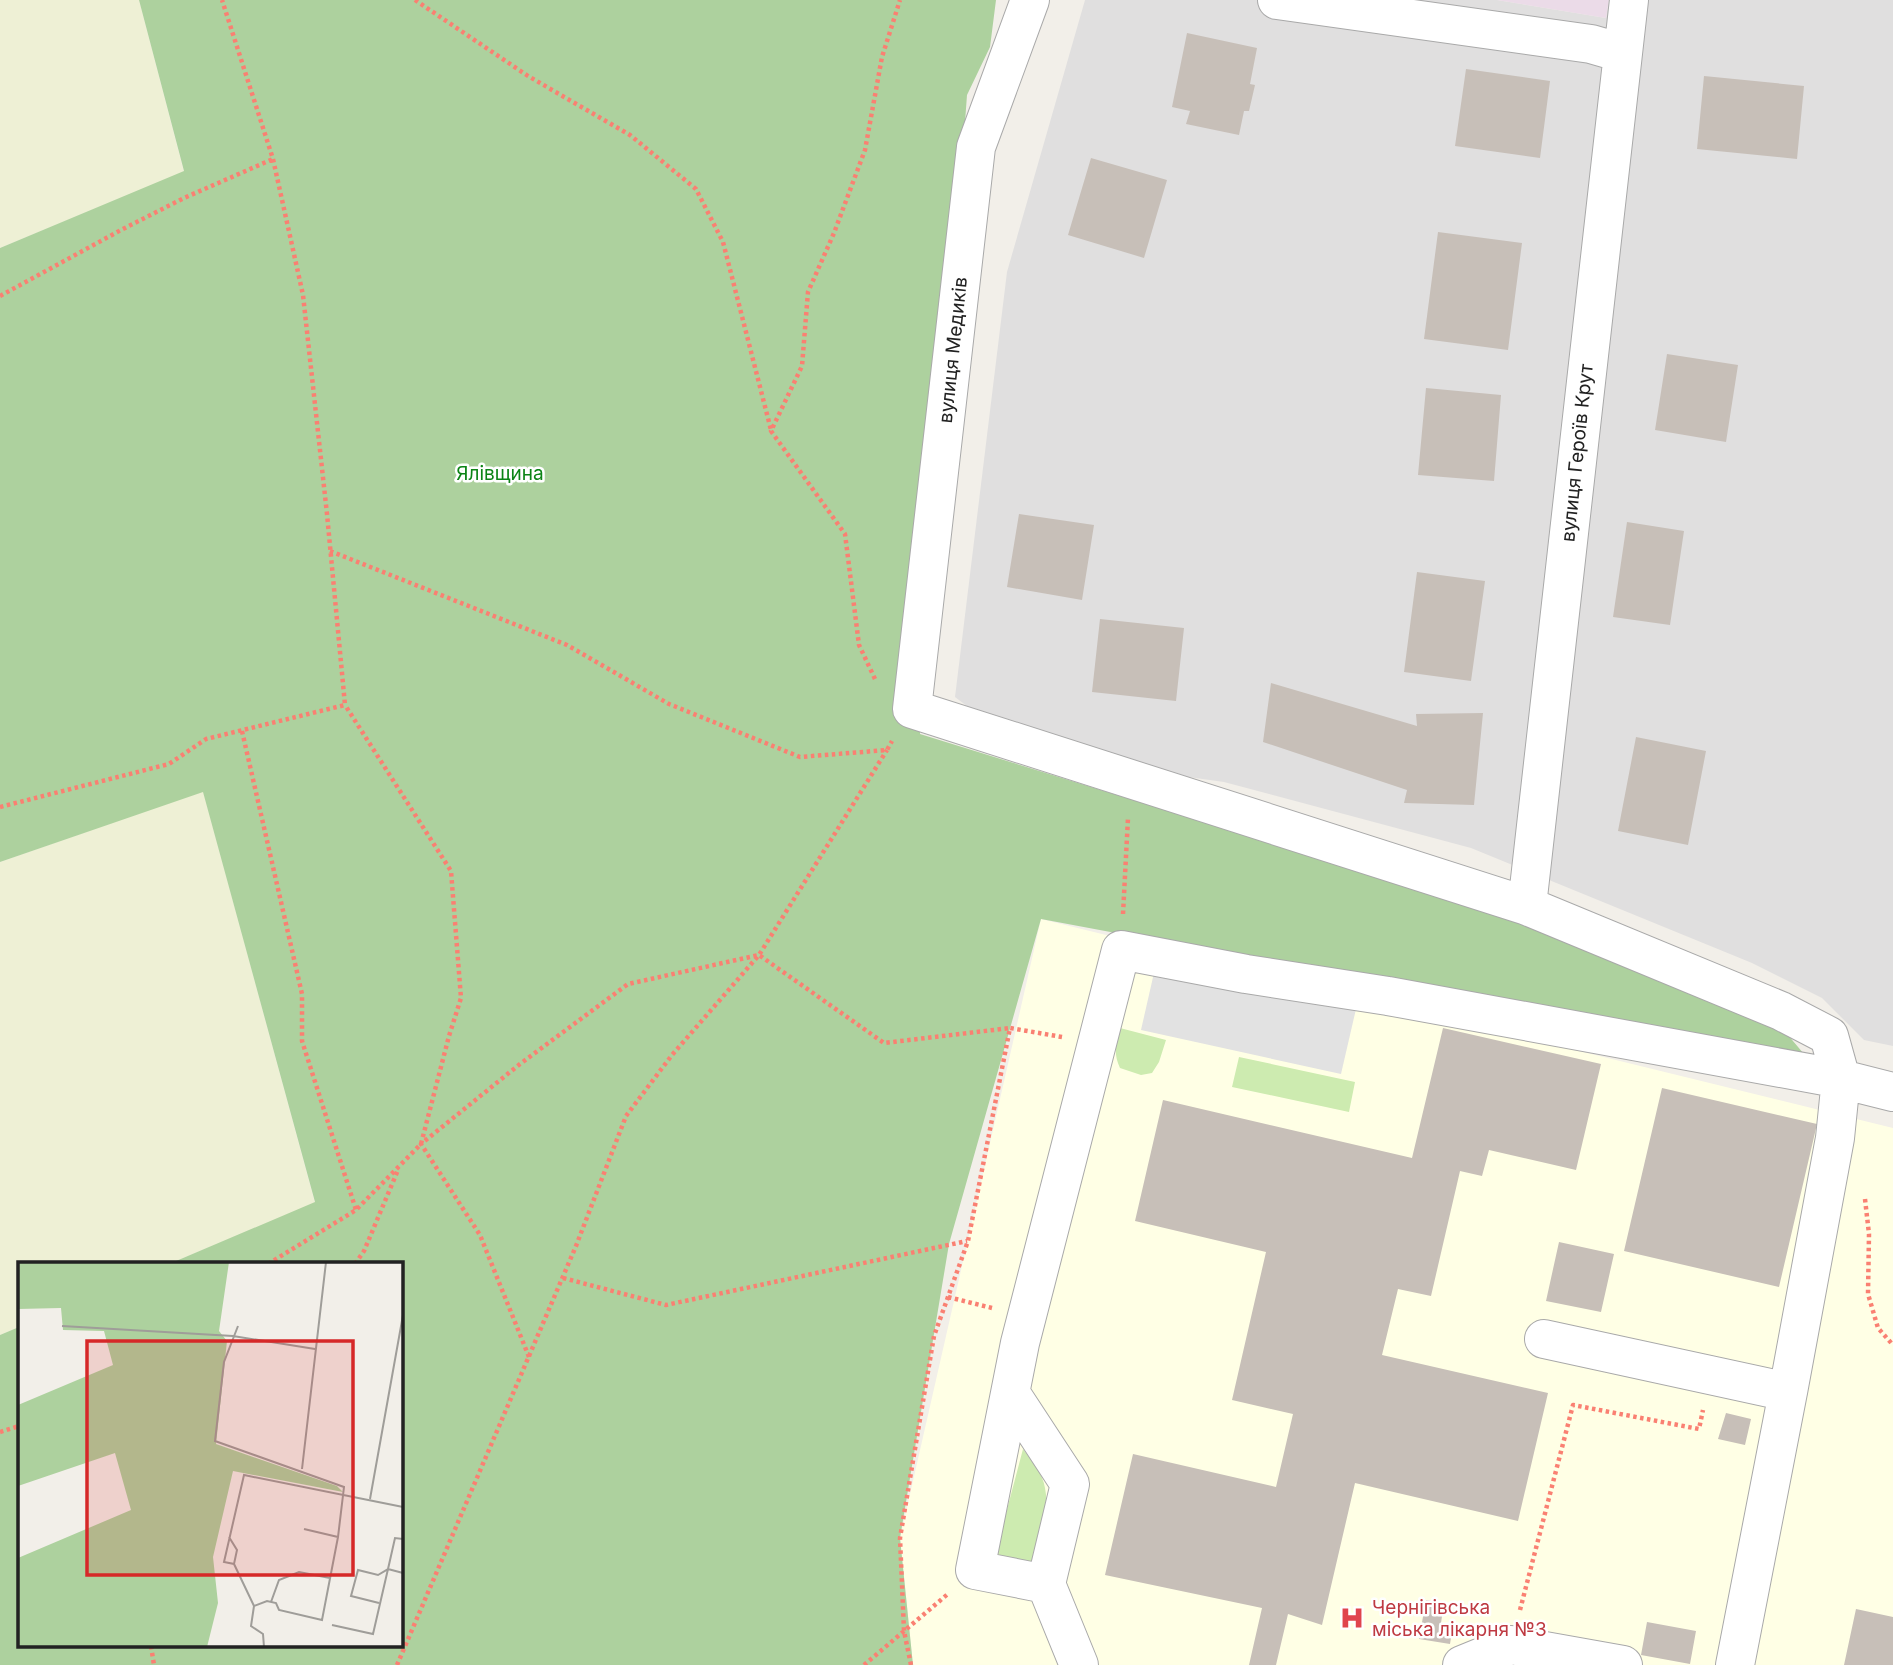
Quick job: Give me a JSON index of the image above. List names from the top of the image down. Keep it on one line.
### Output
{"streets":{"street":["вулиця Медиків","вулиця Героїв Крут"]},"parks":["Ялівщина"],"places":{"hospital":["Чернігівська міська лікарня №3"]}}
